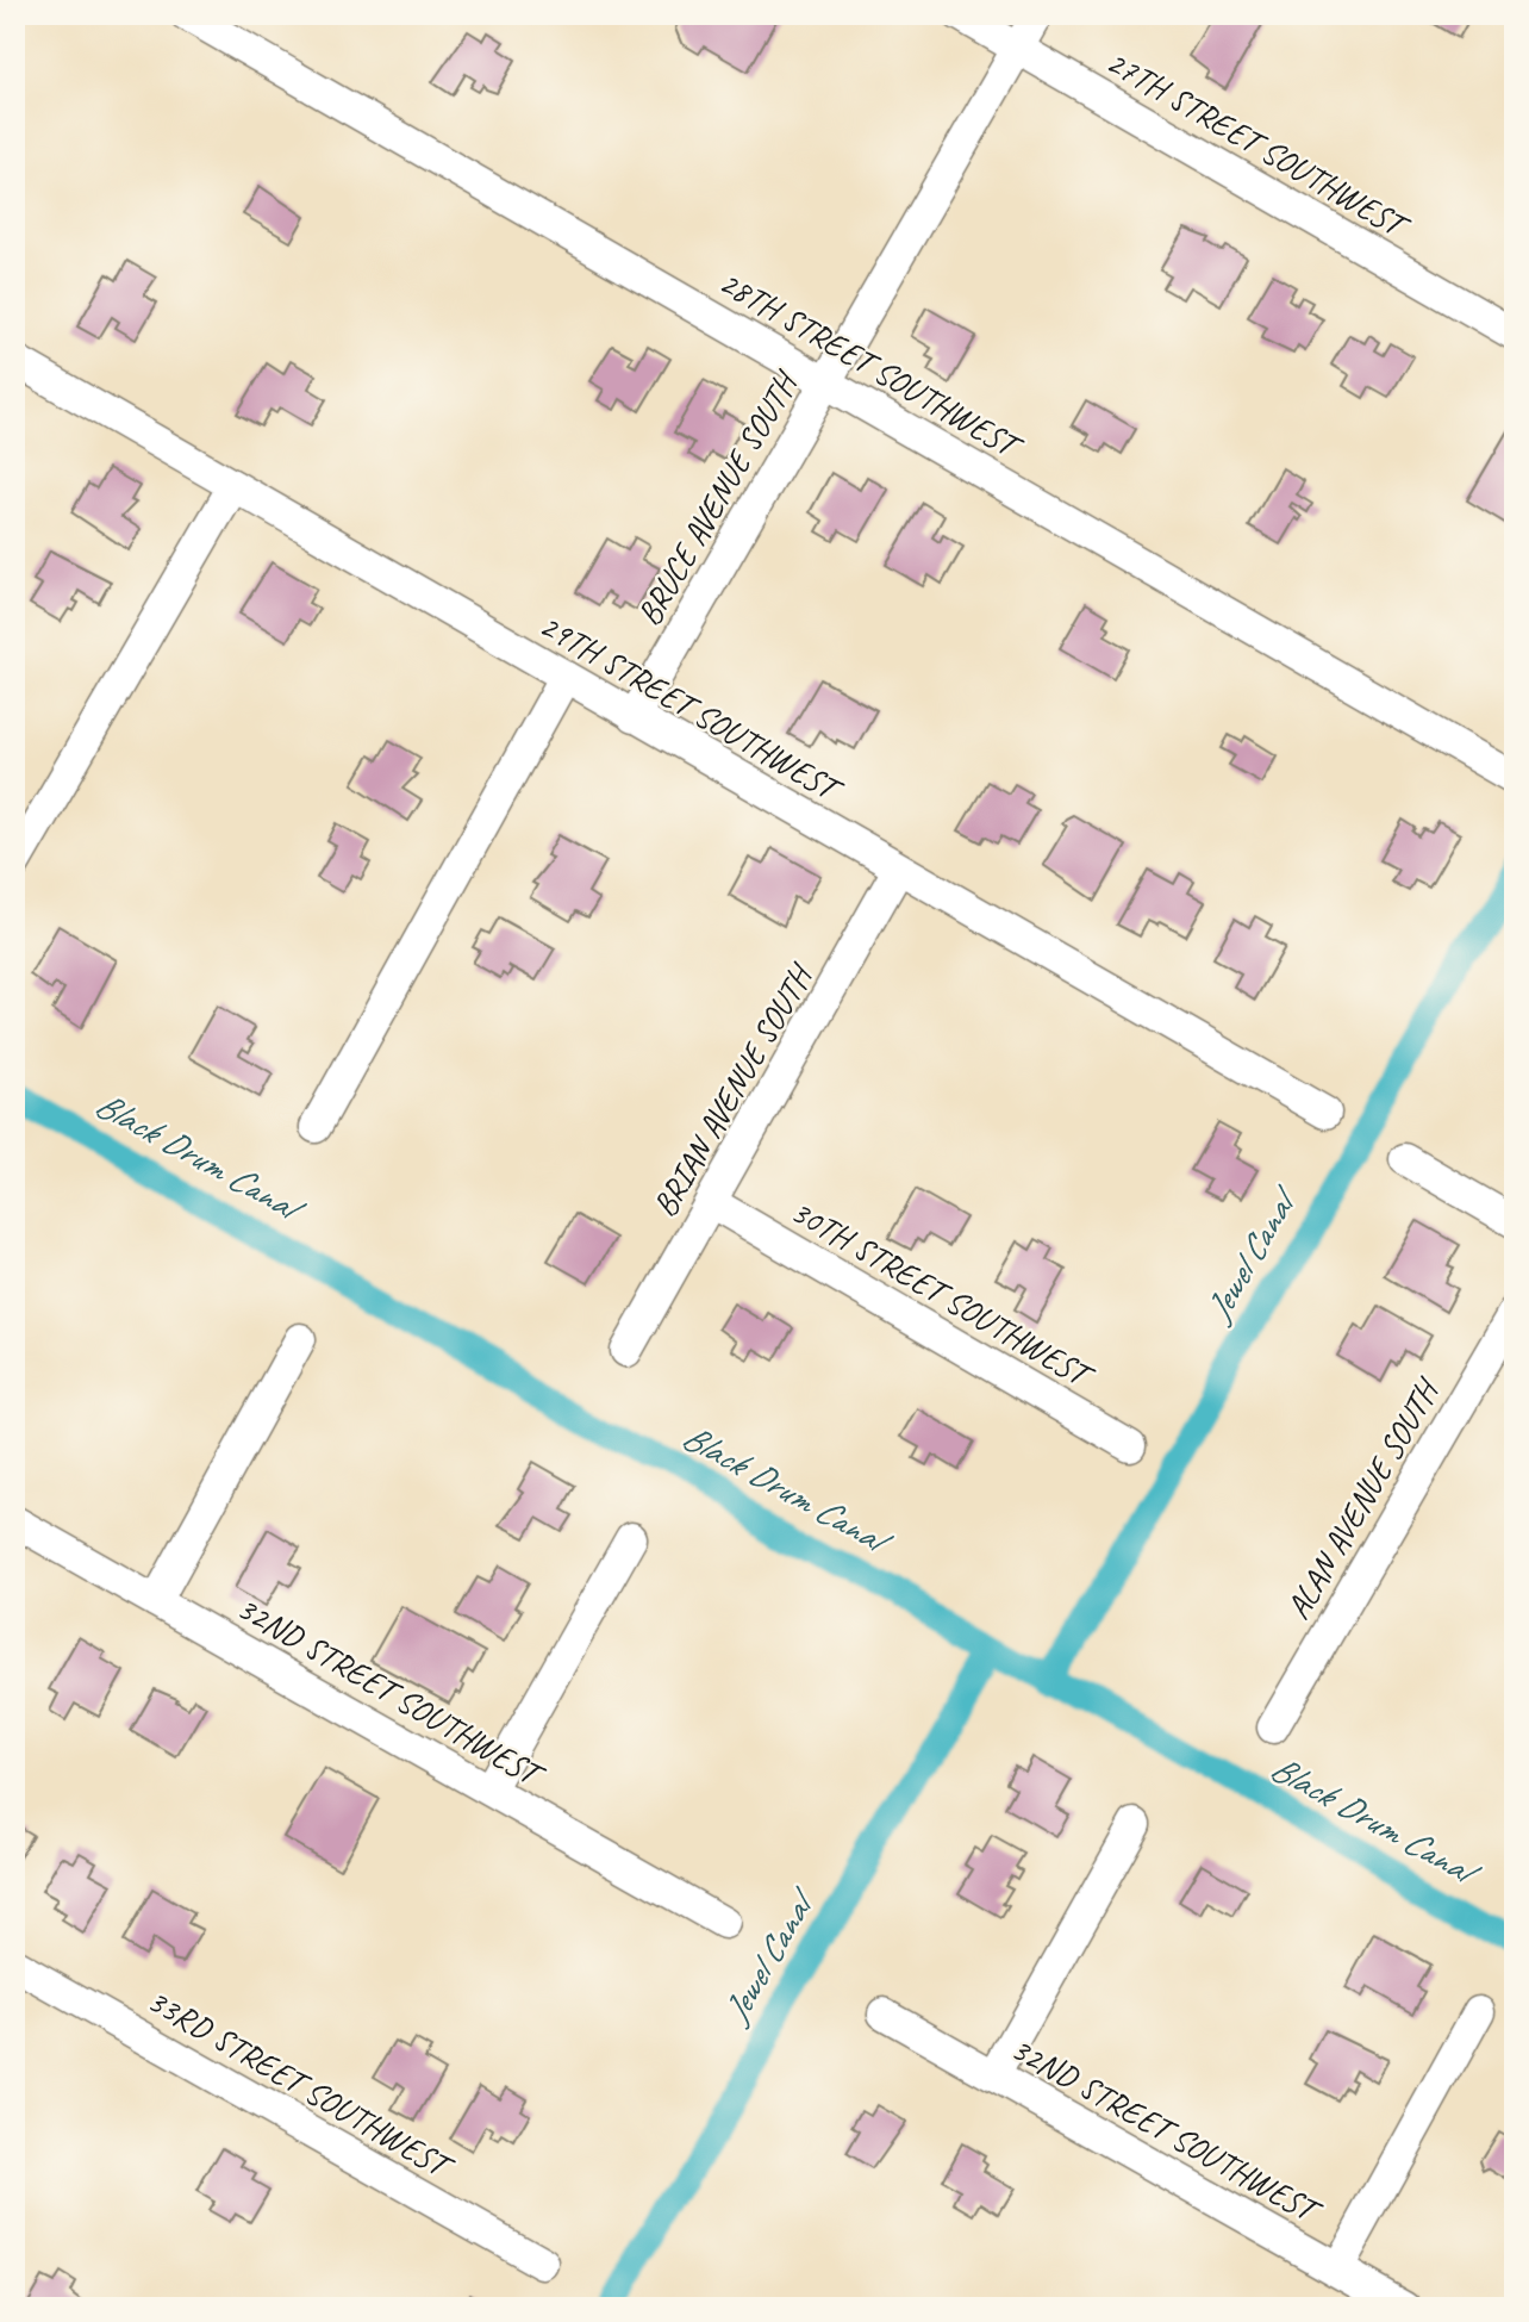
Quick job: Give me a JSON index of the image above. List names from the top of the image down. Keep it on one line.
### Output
{"streets":{"street":["27TH STREET SOUTHWEST","28TH STREET SOUTHWEST","BRUCE AVENUE SOUTH","29TH STREET SOUTHWEST","BRIAN AVENUE SOUTH","30TH STREET SOUTHWEST","ALAN AVENUE SOUTH","32ND STREET SOUTHWEST","33RD STREET SOUTHWEST"]},"crossings":[["27TH STREET SOUTHWEST","BRUCE AVENUE SOUTH"],["28TH STREET SOUTHWEST","BRUCE AVENUE SOUTH"],["BRUCE AVENUE SOUTH","29TH STREET SOUTHWEST"],["29TH STREET SOUTHWEST","BRIAN AVENUE SOUTH"],["BRIAN AVENUE SOUTH","30TH STREET SOUTHWEST"]],"water":["Black Drum Canal","Jewel Canal"]}
